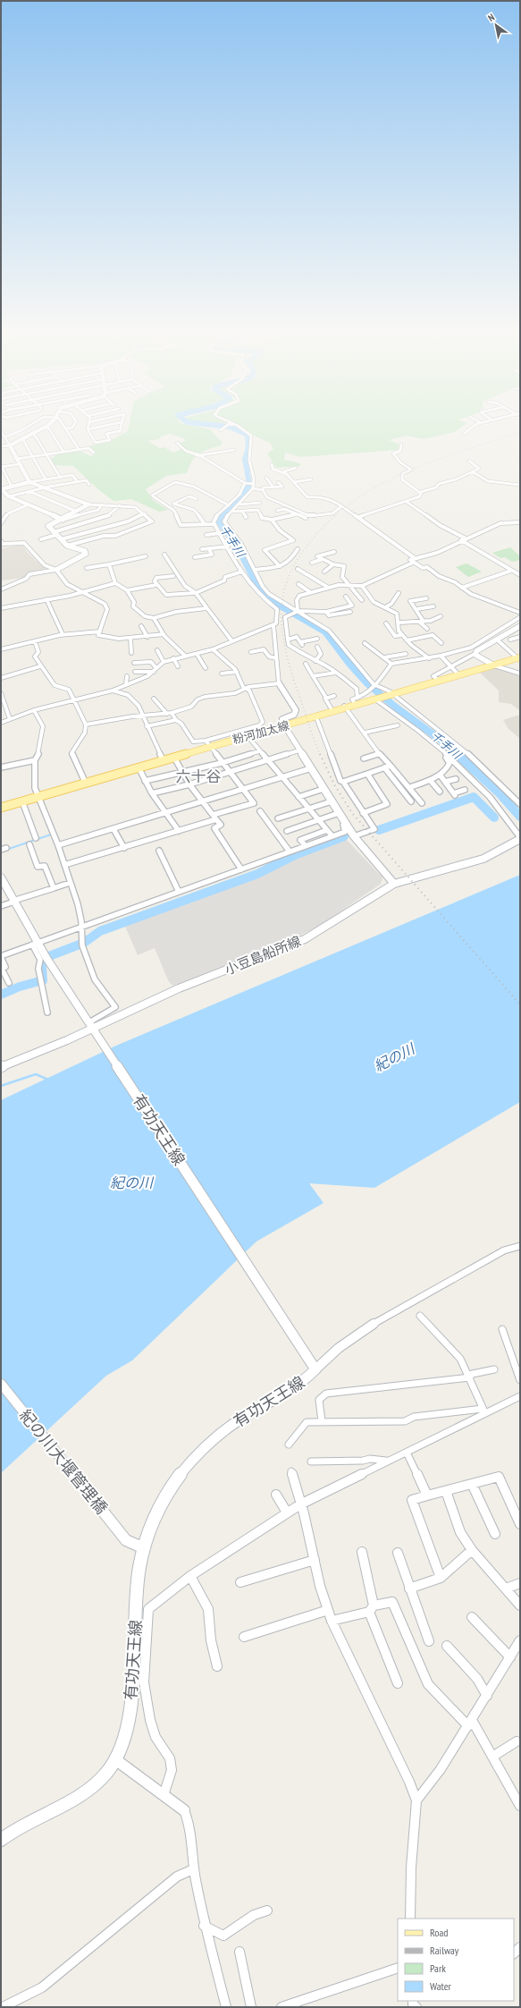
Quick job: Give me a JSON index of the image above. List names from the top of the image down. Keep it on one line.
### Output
{"streets":{"main road":["粉河加太線","小豆島船所線","有功天王線"],"street":["紀の川大堰管理橋"]},"crossings":[["小豆島船所線","有功天王線"],["有功天王線","紀の川大堰管理橋"]],"districts":["六十谷"],"water":["千手川","紀の川"],"legend":["Road","Railway","Park","Water"],"north":"top left"}
